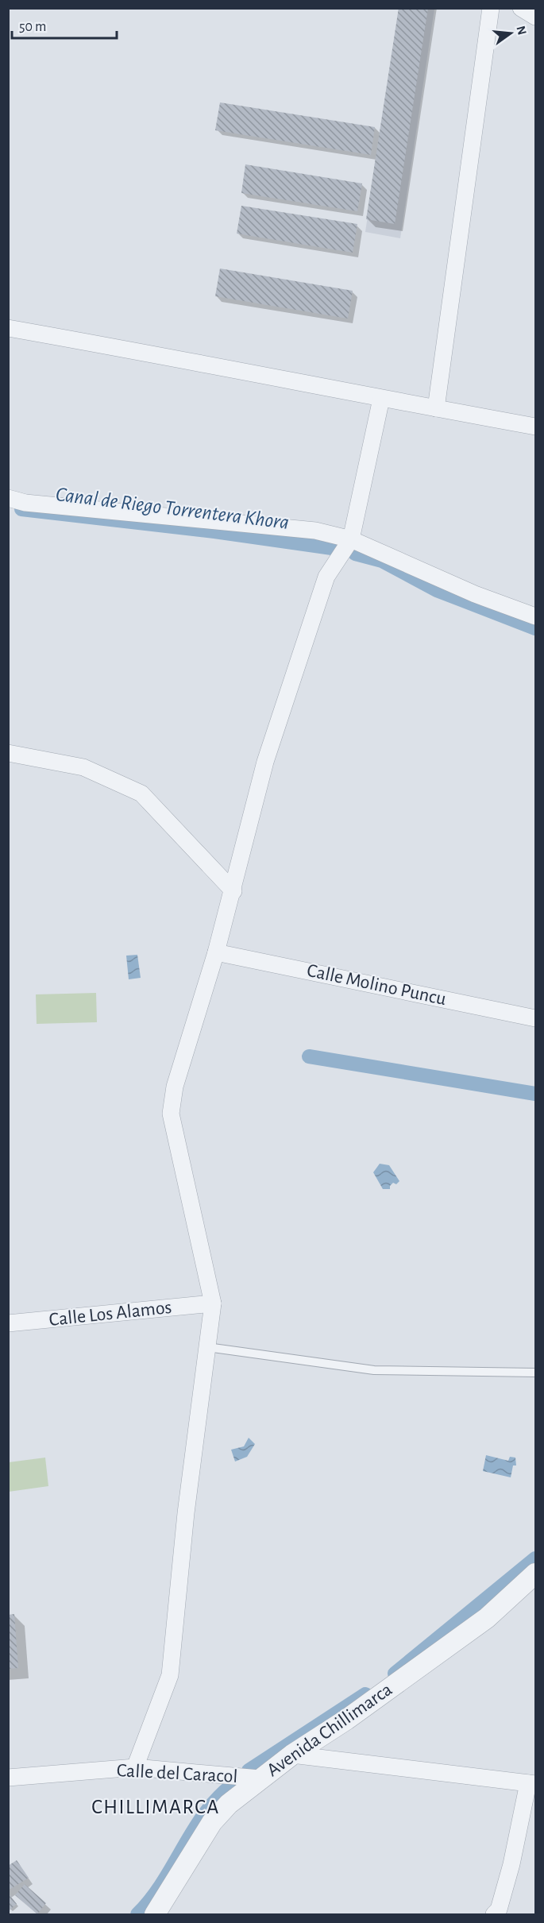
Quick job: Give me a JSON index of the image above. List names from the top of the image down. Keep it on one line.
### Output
{"streets":{"street":["Calle Molino Puncu","Calle Los Alamos","Avenida Chillimarca","Calle del Caracol"]},"crossings":[["Avenida Chillimarca","Calle del Caracol"]],"districts":["CHILLIMARCA"],"water":["Canal de Riego Torrentera Khora"],"scale_bar":"50 m","north":"right"}
